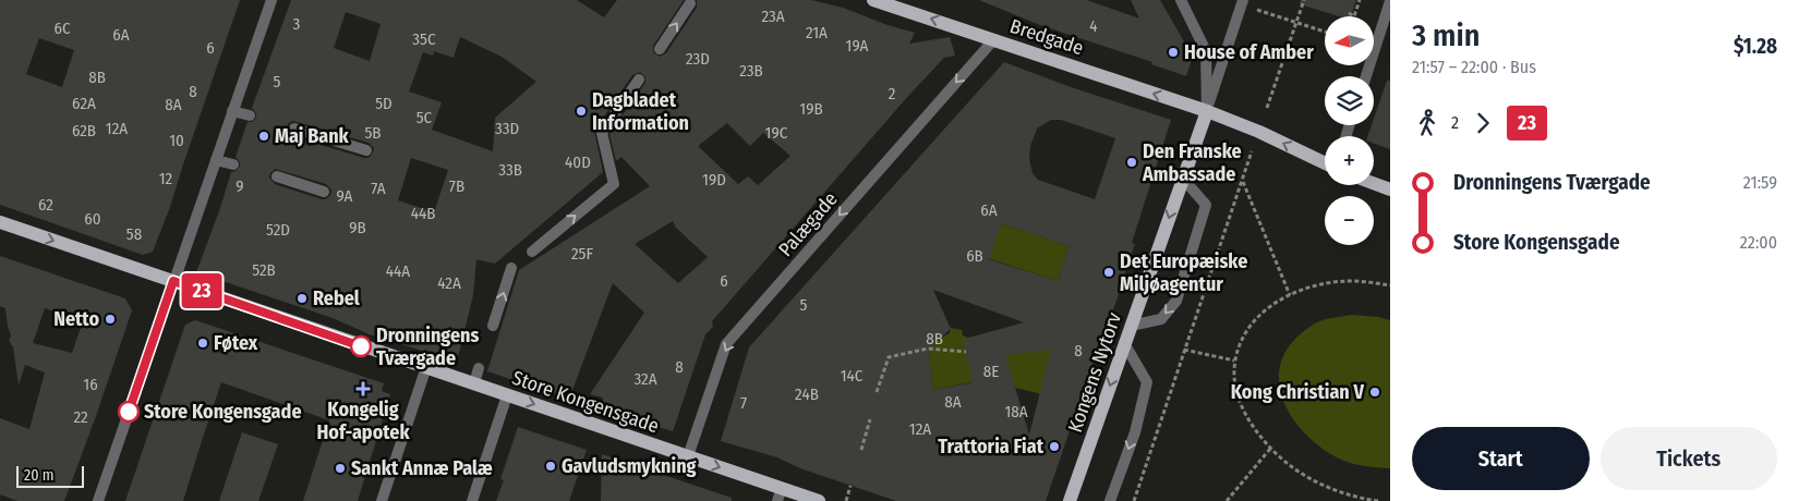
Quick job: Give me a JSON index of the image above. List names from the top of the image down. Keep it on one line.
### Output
{"streets":{"main road":["Bredgade","Kongens Nytorv","Store Kongensgade"],"street":["Palægade"]},"crossings":[["Bredgade","Palægade"],["Bredgade","Kongens Nytorv"],["Palægade","Store Kongensgade"]],"one_way":["Bredgade","Palægade","Kongens Nytorv","Store Kongensgade"],"places":{"other":["House of Amber","Dagbladet Information","Maj Bank","Den Franske Ambassade","Det Europæiske Miljøagentur","Rebel","Netto","Føtex","Dronningens Tværgade","Kong Christian V","Store Kongensgade","Trattoria Fiat","Gavludsmykning","Sankt Annæ Palæ"],"health":["Kongelig Hof-apotek"]},"lines":["bus line 23"],"house_numbers":["23A","3","4","6C","21A","6A","35C","19A","6","23D","23B","8B","5","8","2","62A","5D","8A","19B","5C","12A","33D","62B","5B","19C","10","40D","33B","12","19D","9","7B","7A","9A","62","6A","44B","60","9B","52D","58","25F","6B","52B","44A","6","42A","5","8B","8","8","8E","14C","32A","16","24B","8A","7","18A","22","12A"],"scale_bar":"20 m","north":"left","page":{"on_map":"23","heading":["3 min","21:57 – 22:00 · Bus","$1.28"],"map_buttons":["+","−"],"legs":["2","23"],"list":[{"name":"Dronningens Tværgade","value":"21:59"},{"name":"Store Kongensgade","value":"22:00"}],"buttons":["Start","Tickets"],"scale":"20 m"}}
